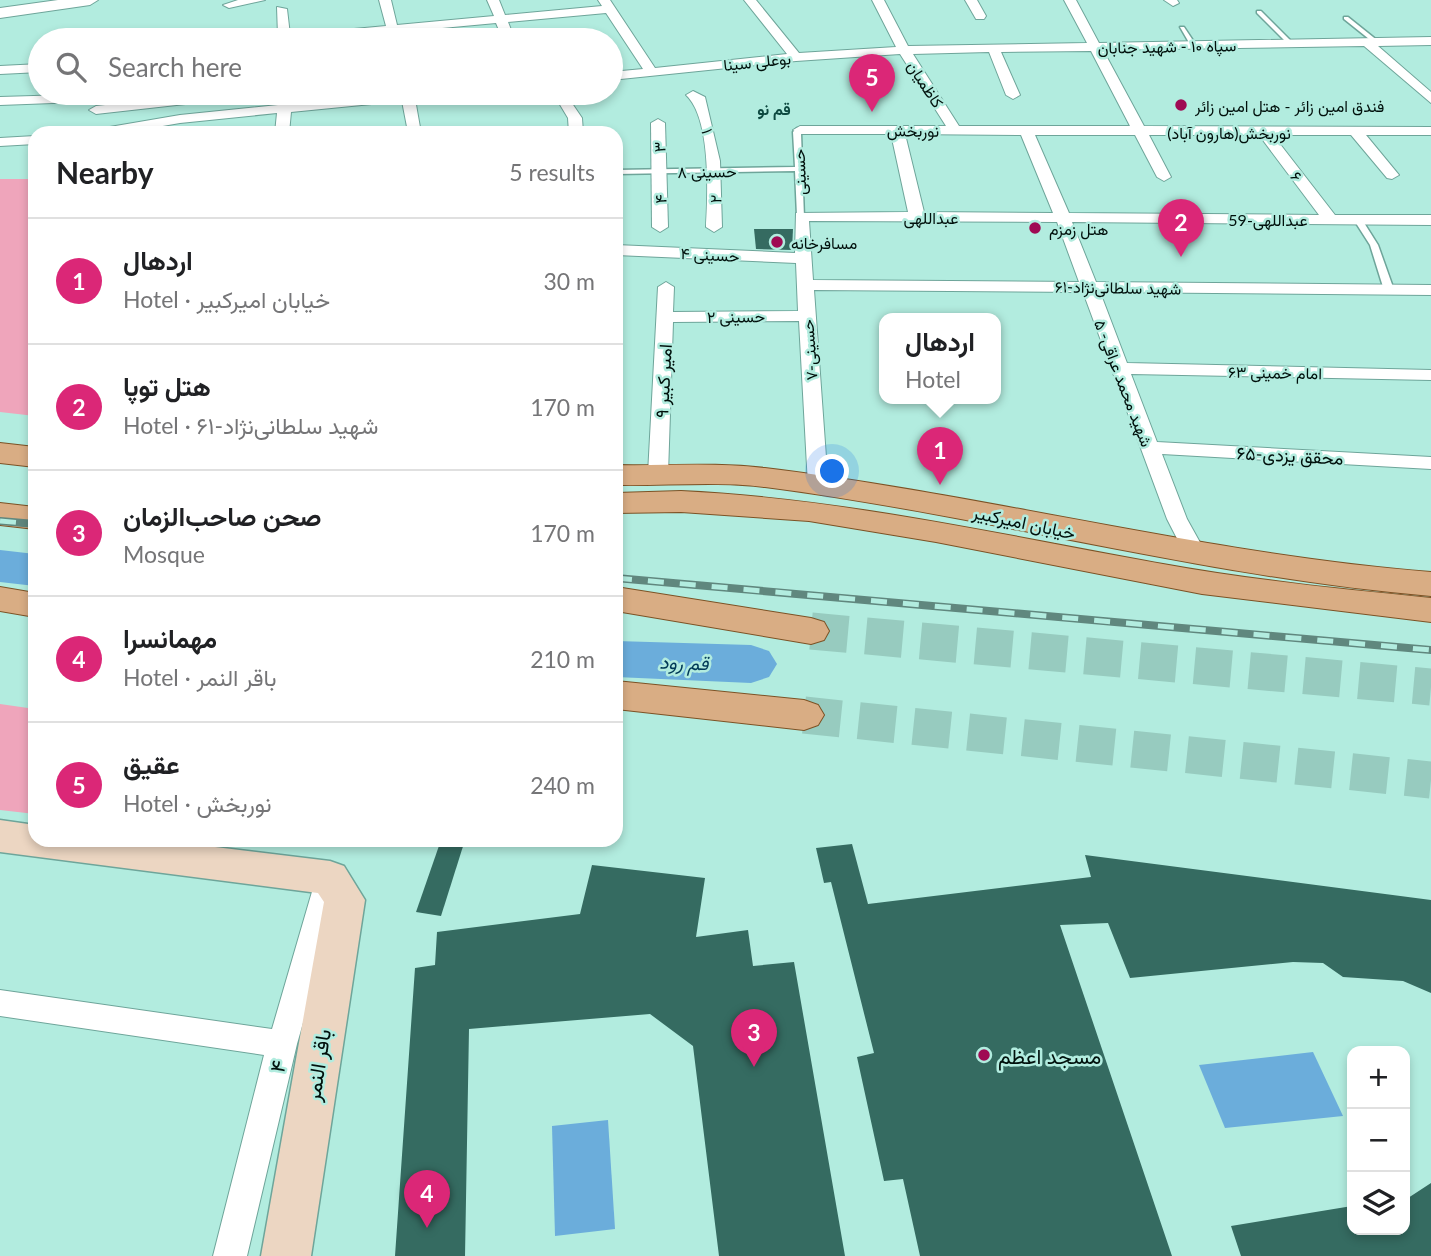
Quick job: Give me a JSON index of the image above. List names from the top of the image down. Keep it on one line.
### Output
{"streets":{"main road":["خیابان امیرکبیر","باقر النمر"],"street":["سپاه ۱۰ - شهید جنابان","بوعلی سینا","کاظمیان","نوربخش","۱","نوربخش(هارون آباد)","۳","۶","۴","۲","عبداللهی","عبداللهی-59","حسینی ۴","شهید سلطانی‌نژاد-۶۱","حسینی ۲","حسینی-۷","امام خمینی ۶۳","امیر کبیر ۹","شهید محمد عراقی- ۵","محقق یزدی-۶۵"],"lane":["حسینی ۸","حسینی"]},"crossings":[["سپاه ۱۰ - شهید جنابان","بوعلی سینا"],["سپاه ۱۰ - شهید جنابان","کاظمیان"],["بوعلی سینا","کاظمیان"],["کاظمیان","نوربخش"],["نوربخش","نوربخش(هارون آباد)"],["نوربخش","حسینی"],["نوربخش","شهید محمد عراقی- ۵"],["۱","حسینی ۸"],["۱","۲"],["نوربخش(هارون آباد)","۶"],["نوربخش(هارون آباد)","شهید محمد عراقی- ۵"],["۳","حسینی ۸"],["۳","۴"],["حسینی ۸","حسینی"],["حسینی ۸","۴"],["حسینی ۸","۲"],["حسینی","عبداللهی"],["حسینی","حسینی-۷"],["۶","عبداللهی-59"],["۴","باقر النمر"],["عبداللهی","عبداللهی-59"],["عبداللهی","حسینی-۷"],["عبداللهی","شهید محمد عراقی- ۵"],["عبداللهی-59","شهید محمد عراقی- ۵"],["حسینی ۴","حسینی-۷"],["شهید سلطانی‌نژاد-۶۱","حسینی-۷"],["شهید سلطانی‌نژاد-۶۱","شهید محمد عراقی- ۵"],["حسینی ۲","حسینی-۷"],["حسینی ۲","امیر کبیر ۹"],["حسینی-۷","خیابان امیرکبیر"],["امام خمینی ۶۳","شهید محمد عراقی- ۵"],["امیر کبیر ۹","خیابان امیرکبیر"],["شهید محمد عراقی- ۵","محقق یزدی-۶۵"],["شهید محمد عراقی- ۵","خیابان امیرکبیر"]],"districts":["قم نو"],"water":["قم رود"],"places":["فندق امین زائر - هتل امین زائر","هتل زمزم","مسافرخانه","مسجد اعظم"],"page":{"search":"Search here","pins":["5","2","1","3","4"],"heading":["Nearby","5 results"],"list":[{"mark":"1","name":"اردهال","note":"Hotel · خیابان امیرکبیر","value":"30 m"},{"mark":"2","name":"هتل توپا","note":"Hotel · شهید سلطانی‌نژاد-۶۱","value":"170 m"},{"mark":"3","name":"صحن صاحب‌الزمان","note":"Mosque","value":"170 m"},{"mark":"4","name":"مهمانسرا","note":"Hotel · باقر النمر","value":"210 m"},{"mark":"5","name":"عقیق","note":"Hotel · نوربخش","value":"240 m"}],"popup":["اردهال","Hotel"],"map_buttons":["+","−"]}}
